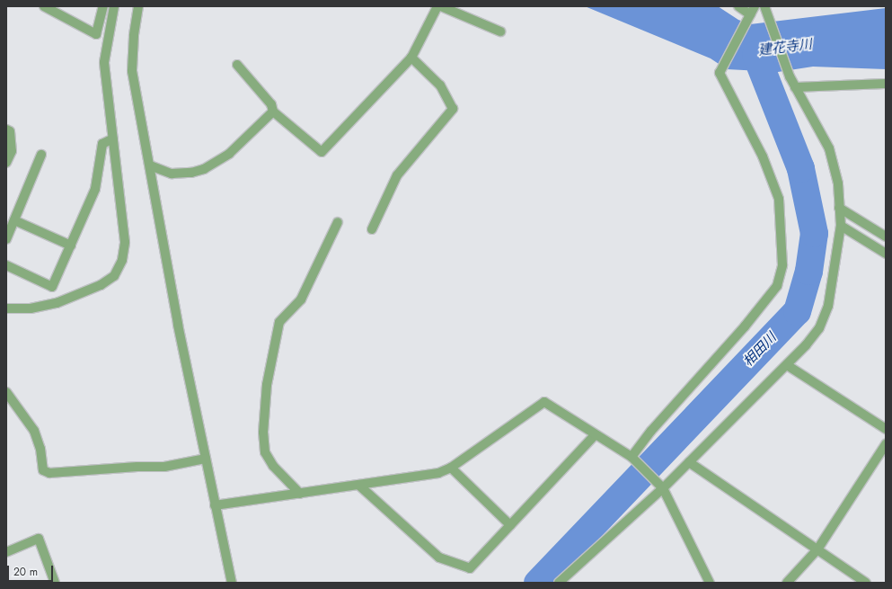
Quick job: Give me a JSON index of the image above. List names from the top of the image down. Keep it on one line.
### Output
{"water":["建花寺川","相田川"],"scale_bar":"20 m"}
